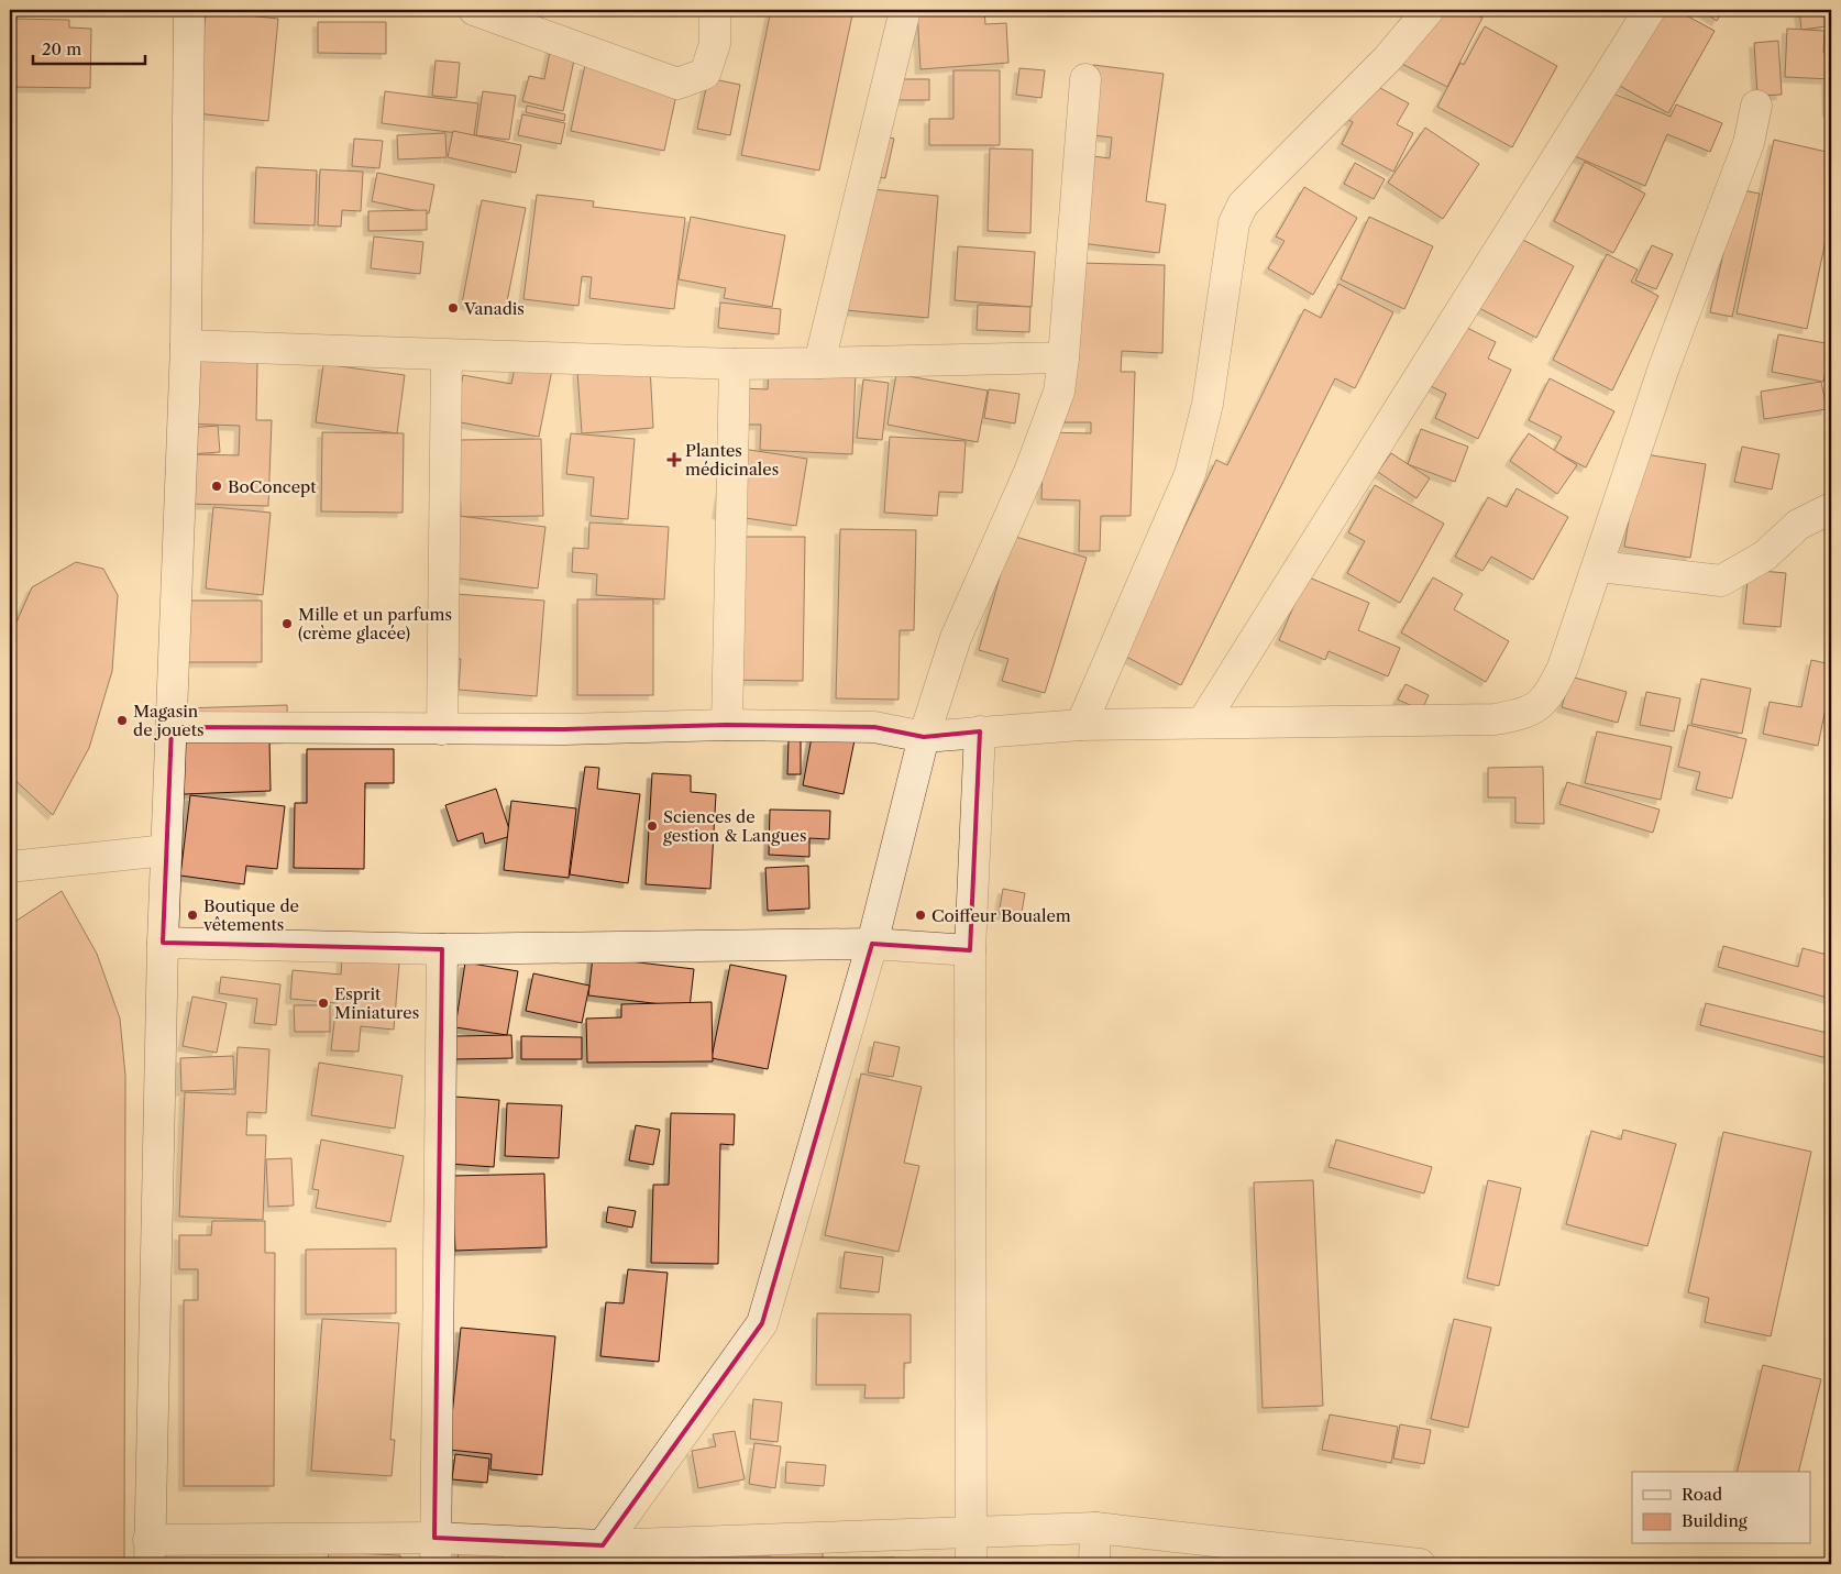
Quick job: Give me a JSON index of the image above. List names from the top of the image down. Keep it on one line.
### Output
{"places":{"other":["Vanadis","BoConcept","Mille et un parfums (crème glacée)","Magasin de jouets","Sciences de gestion & Langues","Boutique de vêtements","Coiffeur Boualem","Esprit Miniatures"],"health":["Plantes médicinales"]},"legend":["Road","Building"],"scale_bar":"20 m"}
